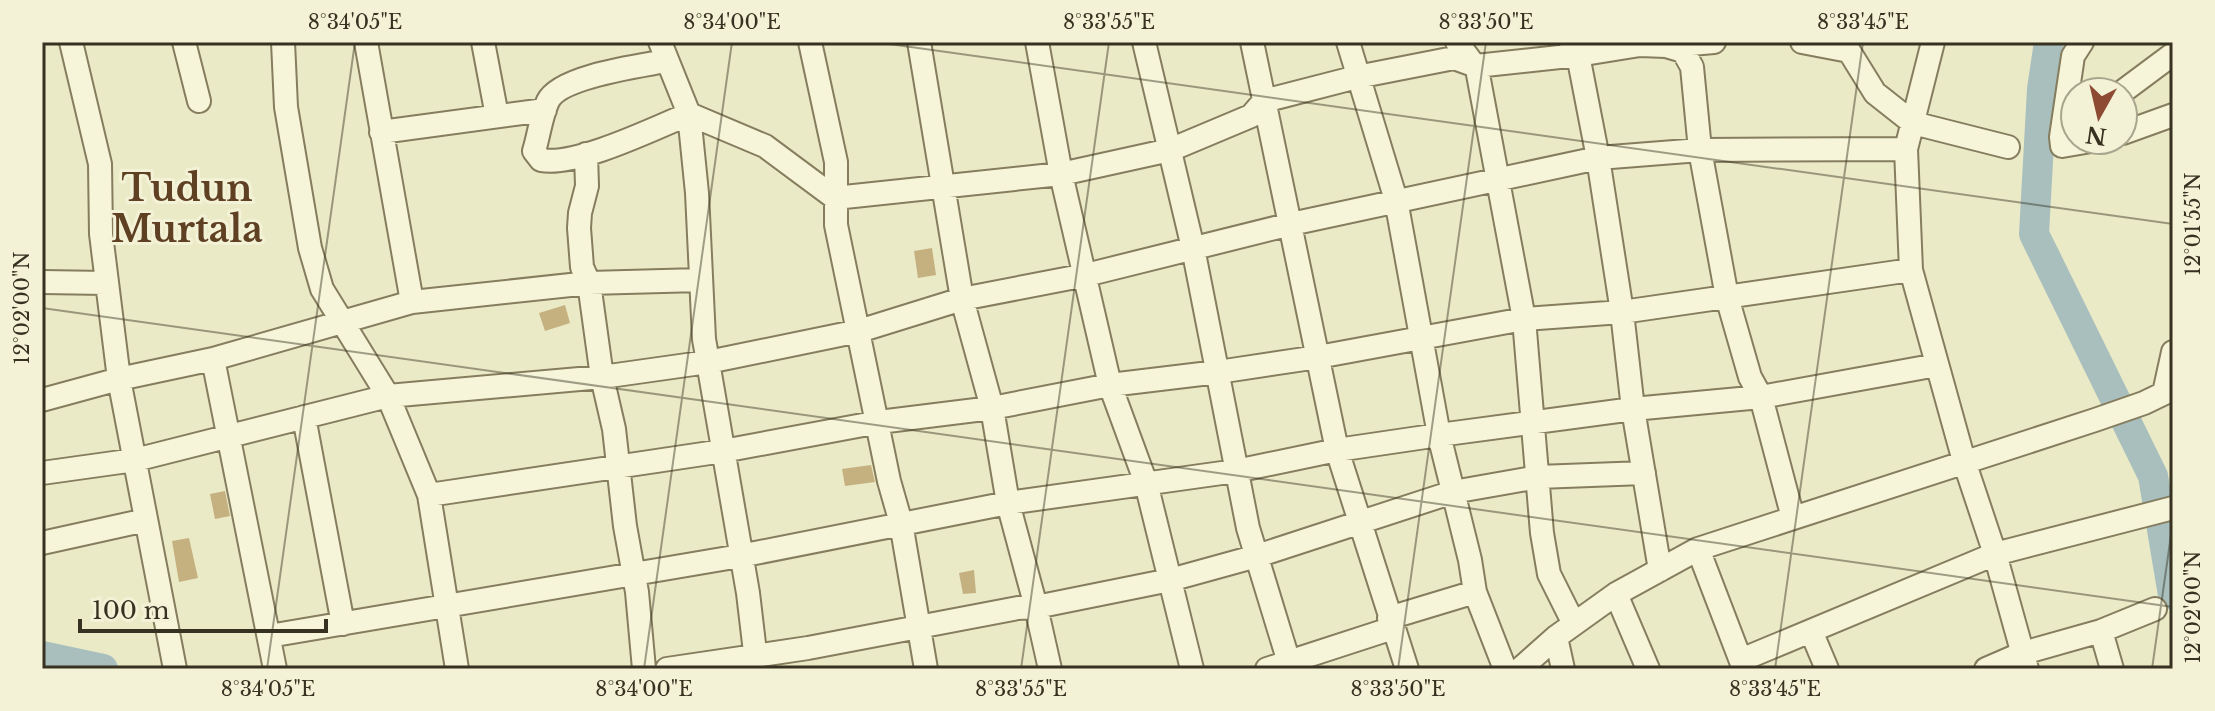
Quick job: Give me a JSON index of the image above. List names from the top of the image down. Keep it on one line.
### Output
{"districts":["Tudun Murtala"],"scale_bar":"100 m","north":"bottom","coordinates":["8°34'05\"E","8°34'00\"E","8°33'55\"E","8°33'50\"E","8°33'45\"E","12°01'55\"N","12°02'00\"N"]}
